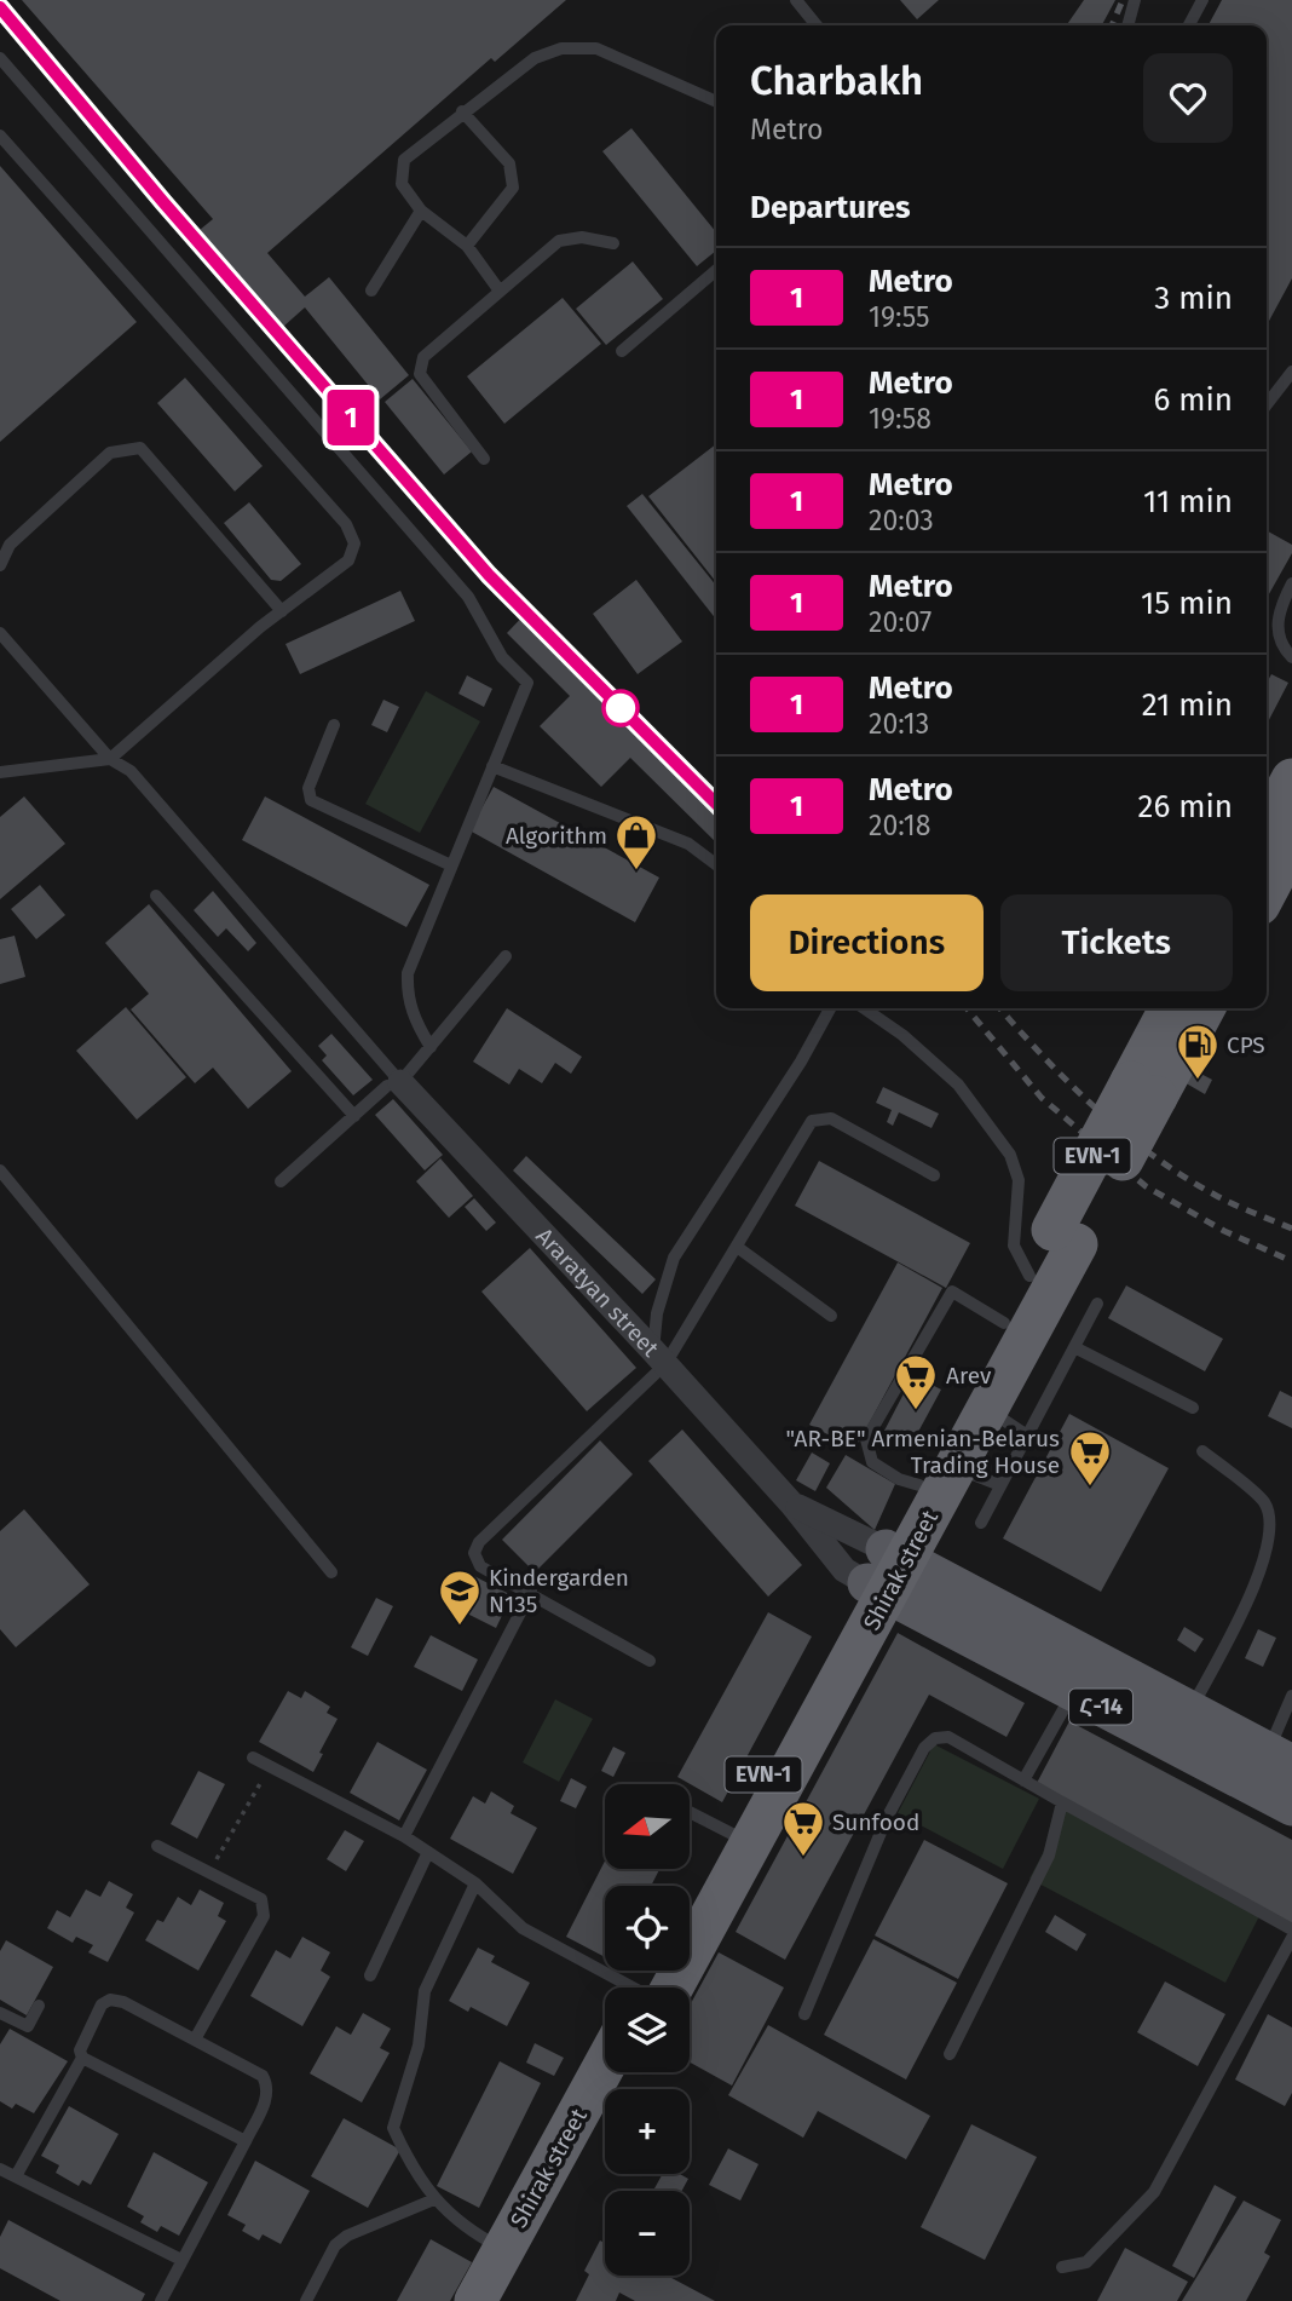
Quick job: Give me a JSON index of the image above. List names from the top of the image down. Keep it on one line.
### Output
{"streets":{"highway":["EVN-1","Shirak street"],"main road":["Araratyan street","Հ-14"]},"crossings":[["Araratyan street","Shirak street"]],"places":{"shop":["Algorithm"],"fuel station":["CPS"],"supermarket":["Arev","\"AR-BE\" Armenian-Belarus Trading House","Sunfood"],"school or university":["Kindergarden N135"]},"lines":["metro line 1"],"north":"left","page":{"on_map":"1","heading":[["Charbakh","Metro"],"Departures"],"list":[{"mark":"1","name":"Metro","note":"19:55","value":"3 min"},{"mark":"1","name":"Metro","note":"19:58","value":"6 min"},{"mark":"1","name":"Metro","note":"20:03","value":"11 min"},{"mark":"1","name":"Metro","note":"20:07","value":"15 min"},{"mark":"1","name":"Metro","note":"20:13","value":"21 min"},{"mark":"1","name":"Metro","note":"20:18","value":"26 min"}],"buttons":["Directions","Tickets"],"map_buttons":["+","−"]}}
